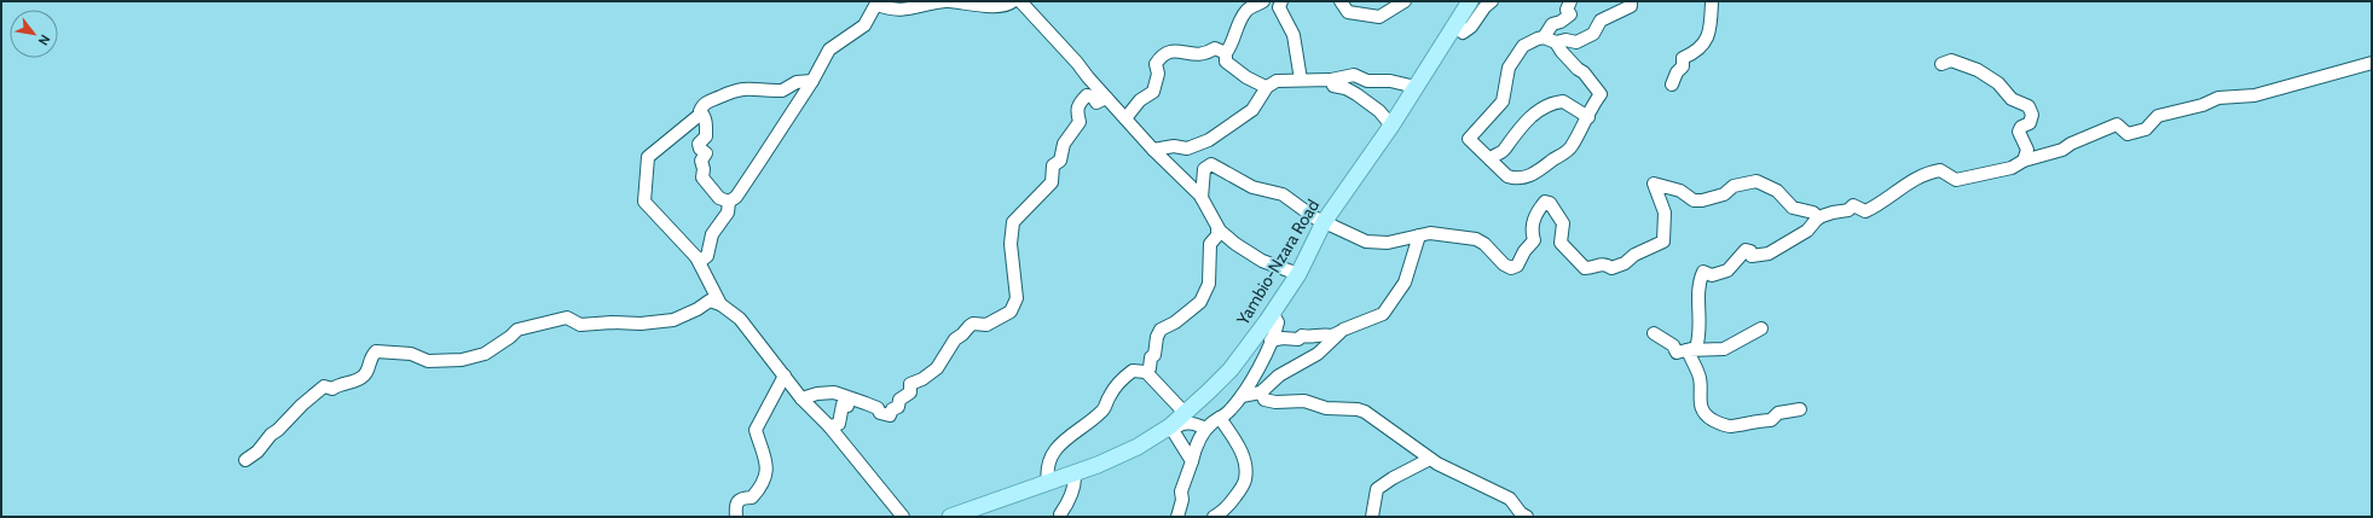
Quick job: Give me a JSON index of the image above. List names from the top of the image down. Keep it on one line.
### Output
{"streets":{"main road":["Yambio-Nzara Road"]},"north":"bottom right"}
